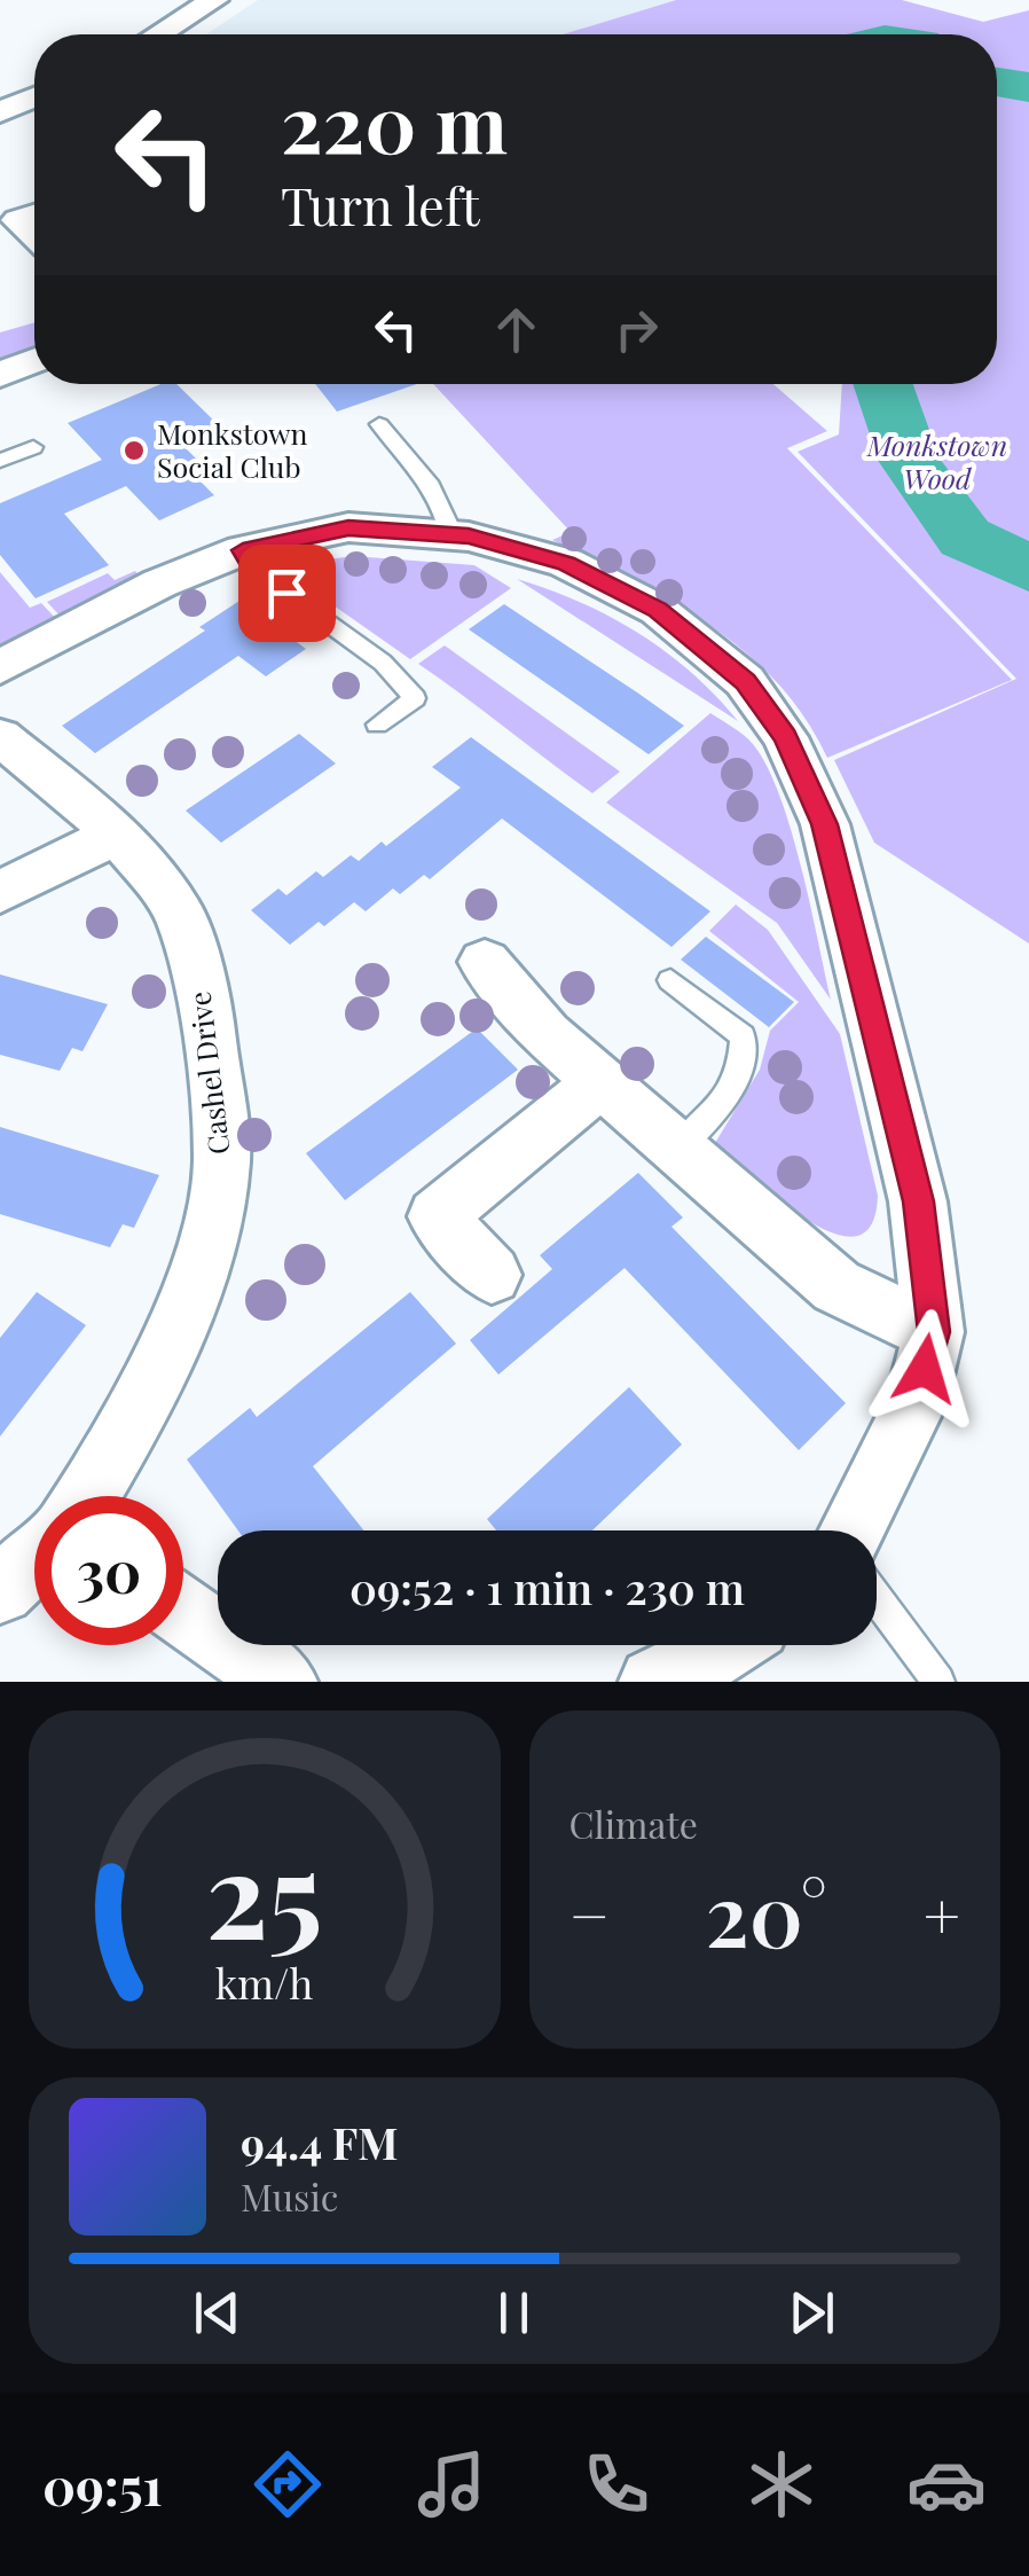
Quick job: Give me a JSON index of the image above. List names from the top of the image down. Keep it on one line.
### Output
{"streets":{"street":["Cashel Drive"]},"parks":["Monkstown Wood"],"places":["Monkstown Social Club"],"page":{"turn":["220 m","Turn left"],"limit":"30","trip":"09:52 · 1 min · 230 m","tile":"Climate","heat":["−","20°","+"],"song":["94.4 FM","Music"],"tabs":"09:51","gauge":["25","km/h"]}}
